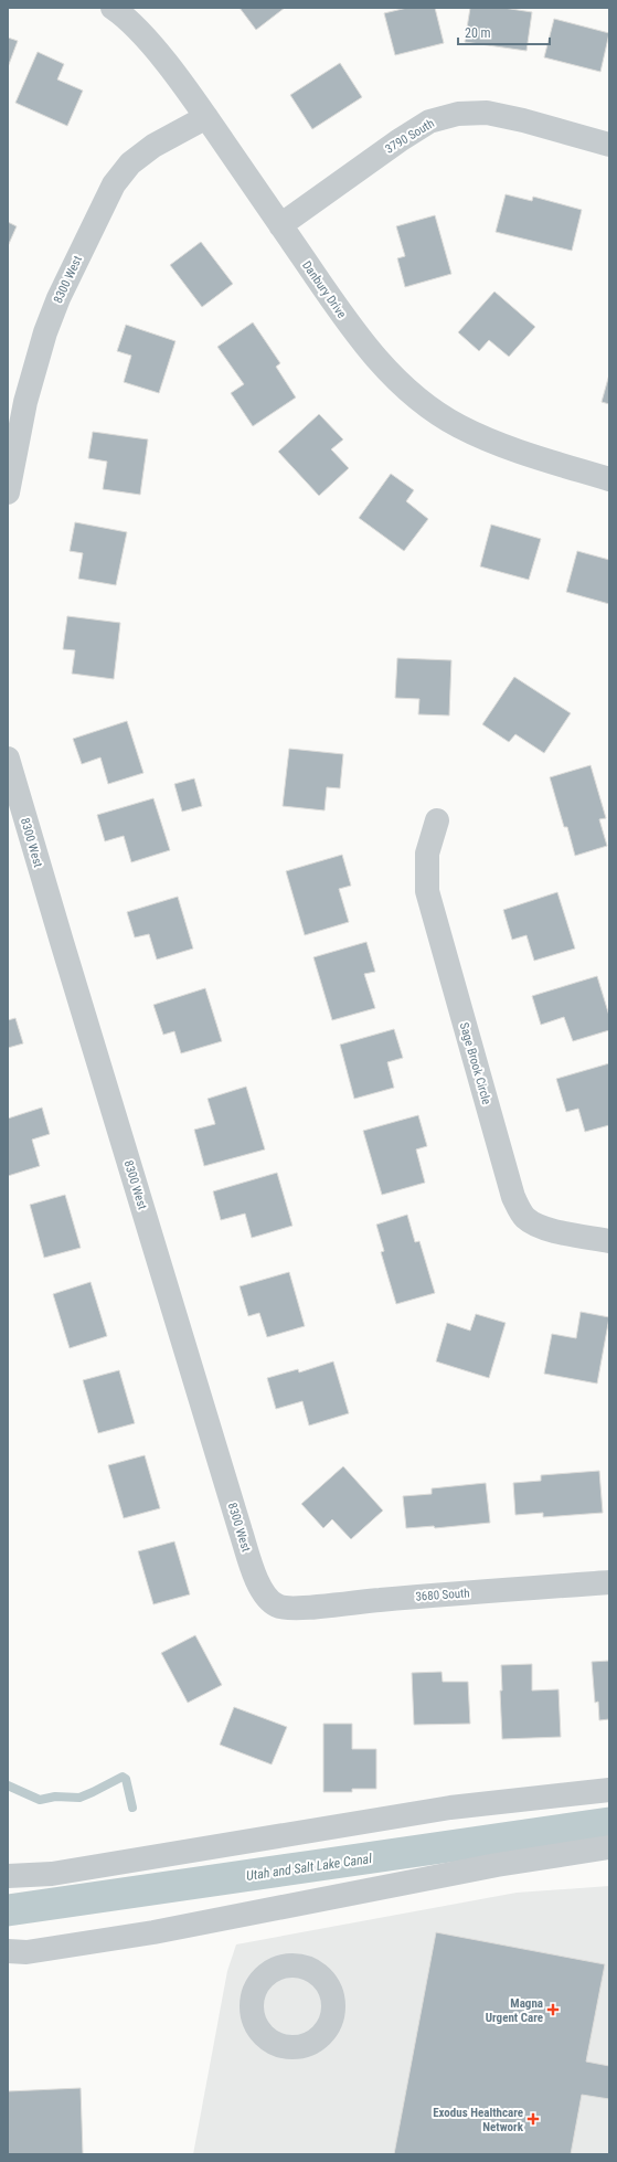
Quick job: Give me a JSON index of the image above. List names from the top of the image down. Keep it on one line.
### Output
{"streets":{"street":["3790 South","8300 West","Danbury Drive","Sage Brook Circle","3680 South"]},"crossings":[["3790 South","Danbury Drive"],["8300 West","Danbury Drive"],["8300 West","3680 South"]],"water":["Utah and Salt Lake Canal"],"places":{"health":["Magna Urgent Care","Exodus Healthcare Network"]},"scale_bar":"20 m"}
